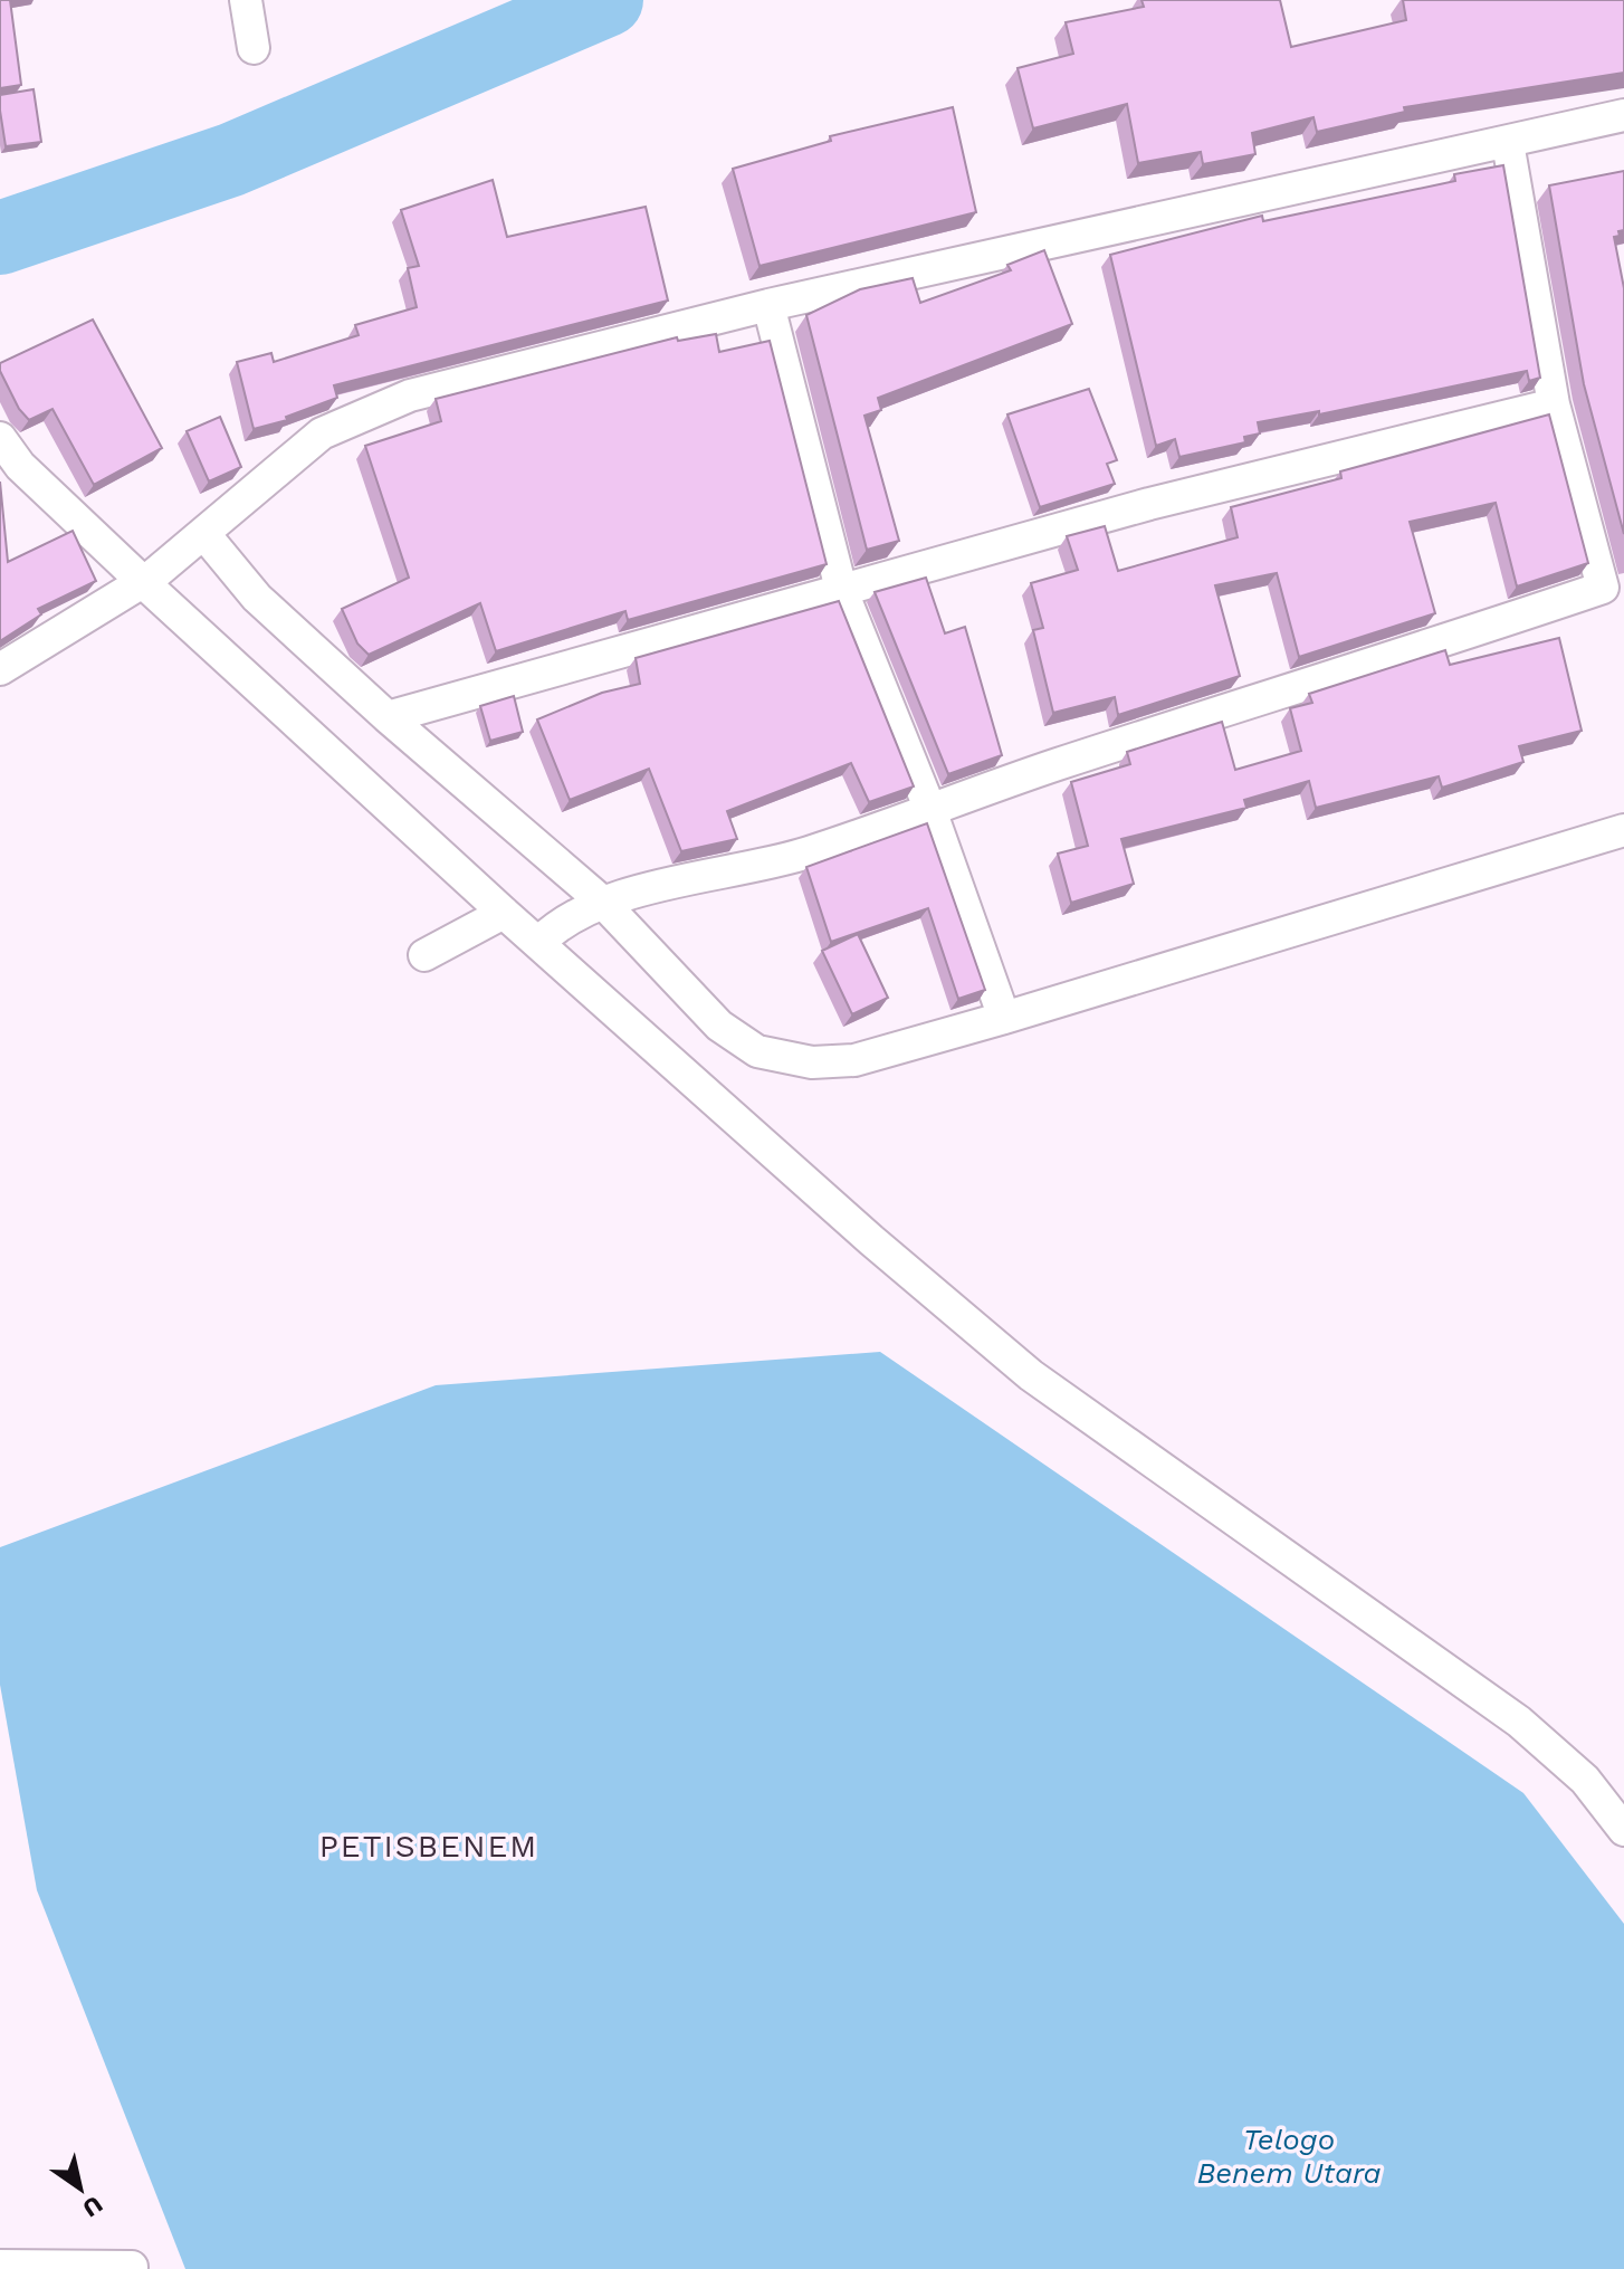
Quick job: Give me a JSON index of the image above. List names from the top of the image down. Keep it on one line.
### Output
{"districts":["PETISBENEM"],"water":["Telogo Benem Utara"],"north":"bottom right"}
